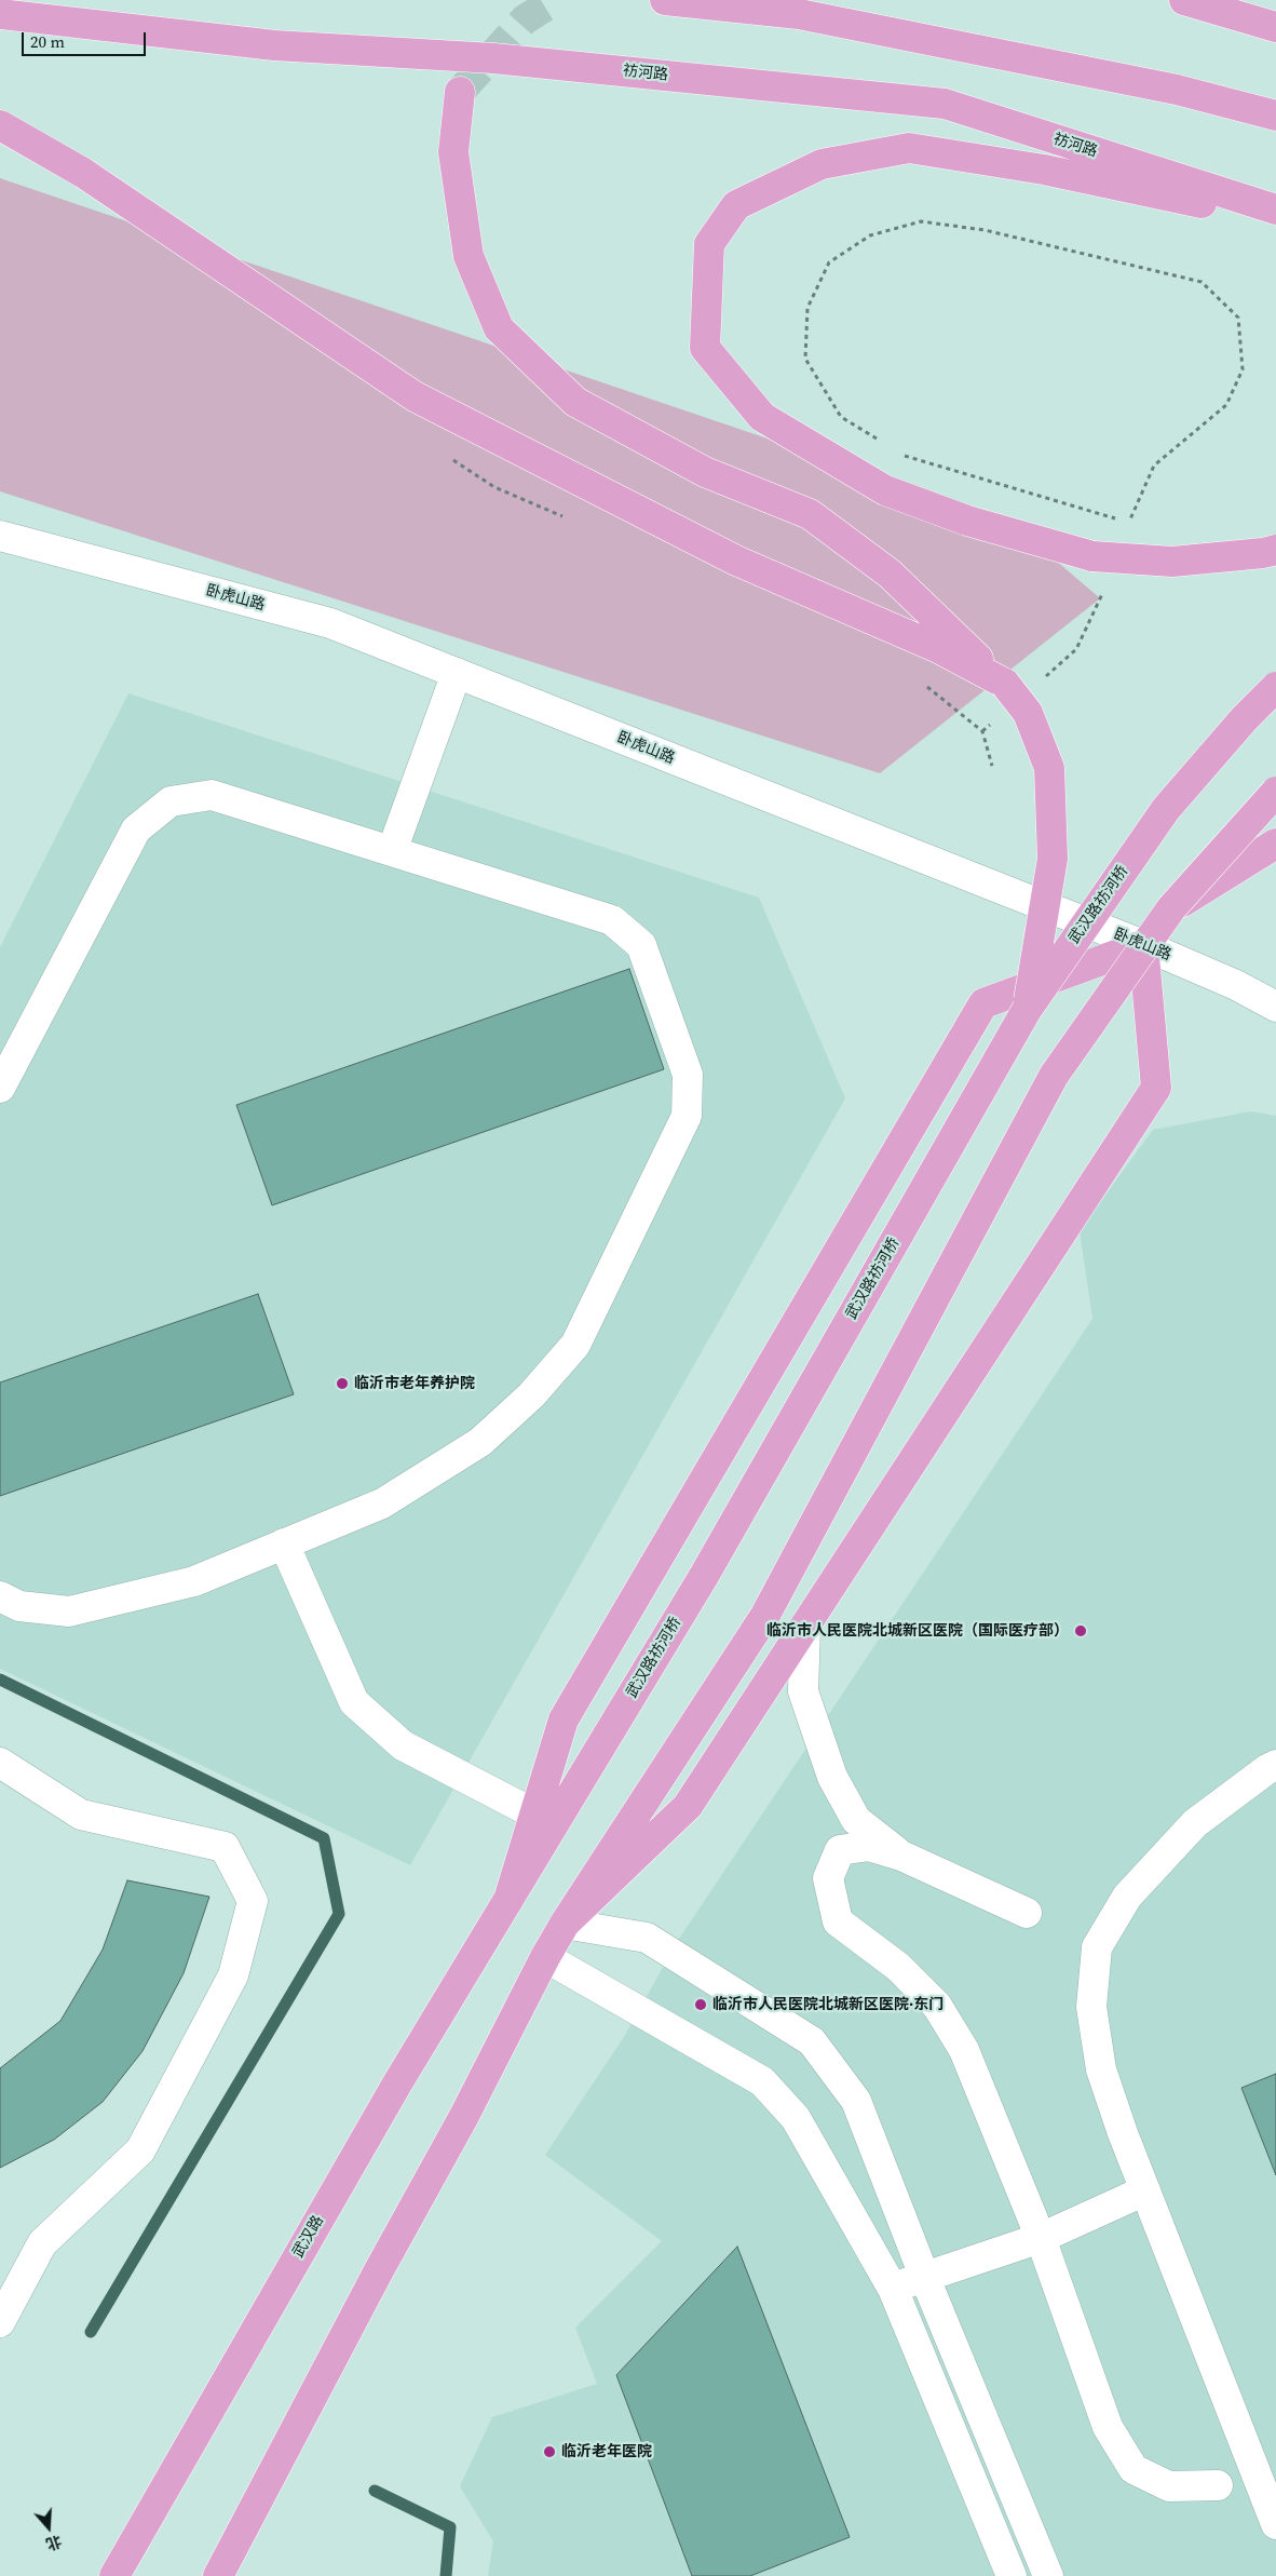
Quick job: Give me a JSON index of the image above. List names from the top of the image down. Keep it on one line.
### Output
{"streets":{"main road":["祊河路","武汉路祊河桥","武汉路"],"street":["卧虎山路"]},"crossings":[["武汉路祊河桥","武汉路"]],"places":["临沂市老年养护院","临沂市人民医院北城新区医院（国际医疗部）","临沂市人民医院北城新区医院·东门","临沂老年医院"],"scale_bar":"20 m","north":"bottom"}
